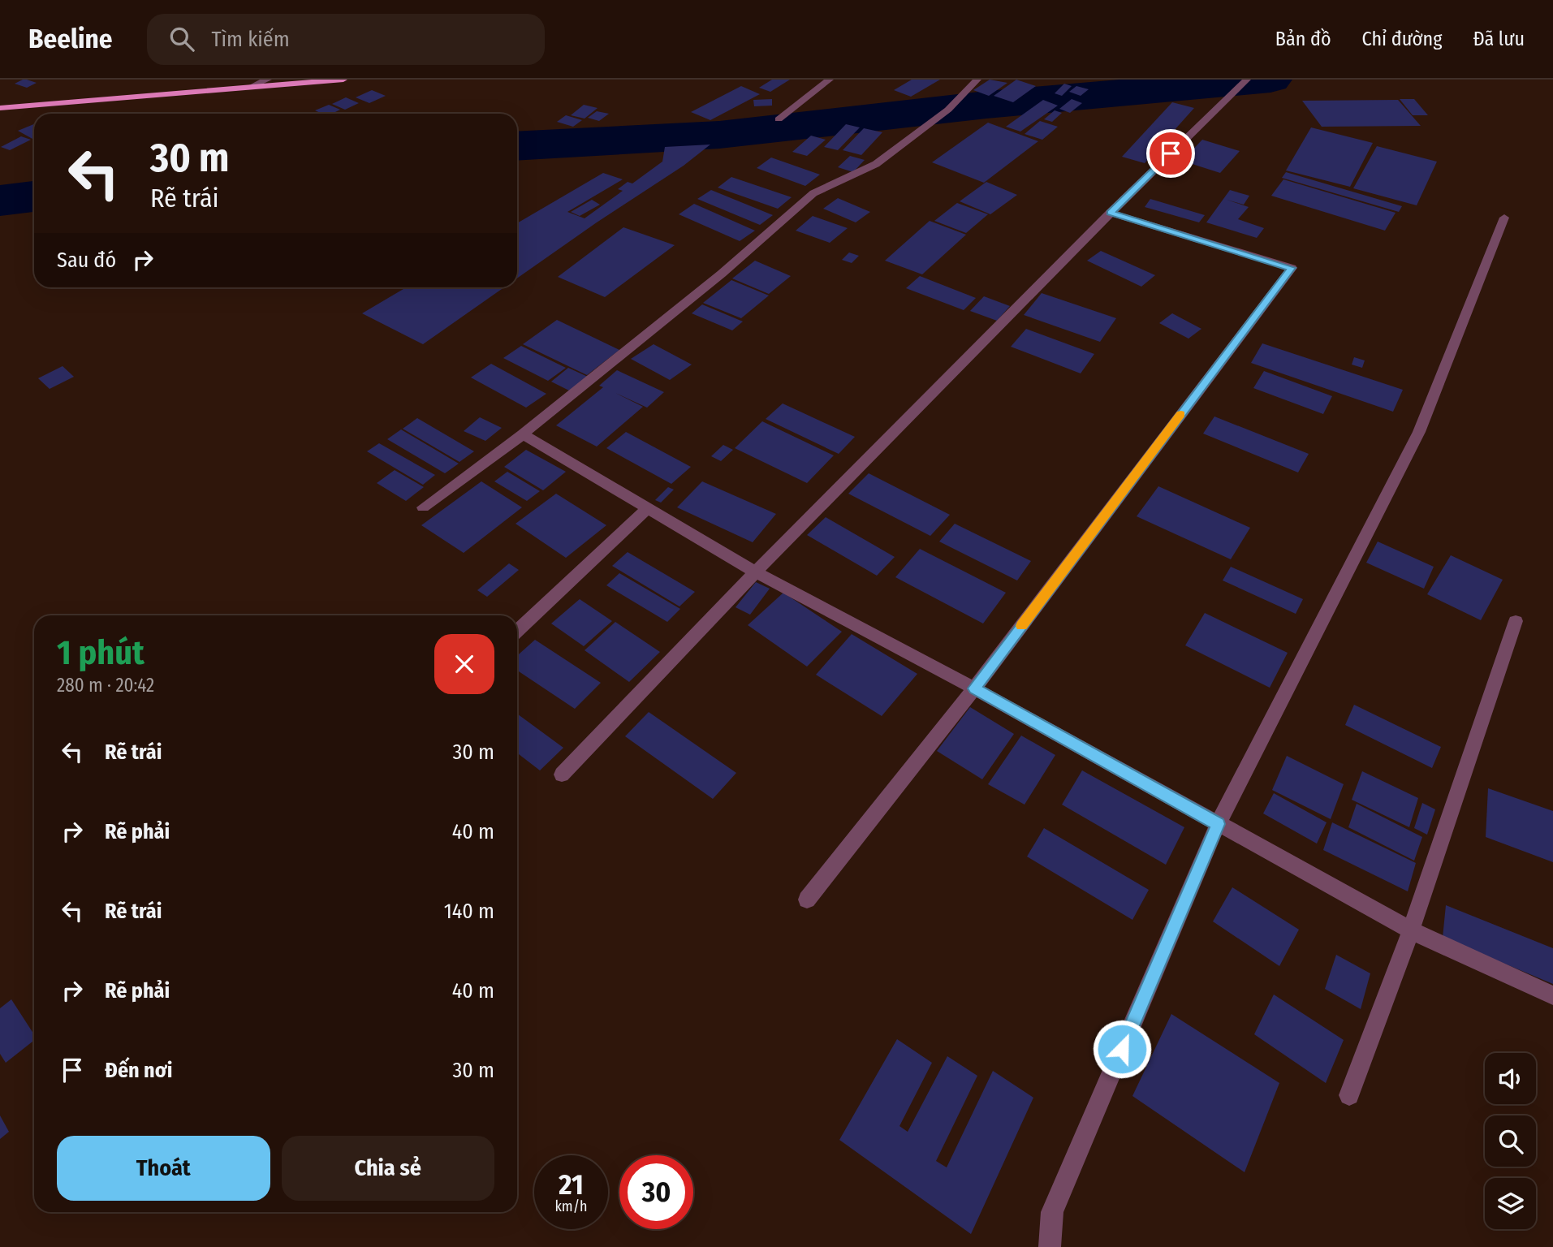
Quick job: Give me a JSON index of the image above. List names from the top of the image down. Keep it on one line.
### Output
{"page":{"header":"Beeline","search":"Tìm kiếm","nav":["Bản đồ","Chỉ đường","Đã lưu"],"turn":["30 m","Rẽ trái"],"then":"Sau đó","heading":["1 phút","280 m · 20:42"],"list":[{"name":"Rẽ trái","value":"30 m"},{"name":"Rẽ phải","value":"40 m"},{"name":"Rẽ trái","value":"140 m"},{"name":"Rẽ phải","value":"40 m"},{"name":"Đến nơi","value":"30 m"}],"buttons":["Thoát","Chia sẻ"],"speed":"21 km/h","limit":"30"}}
